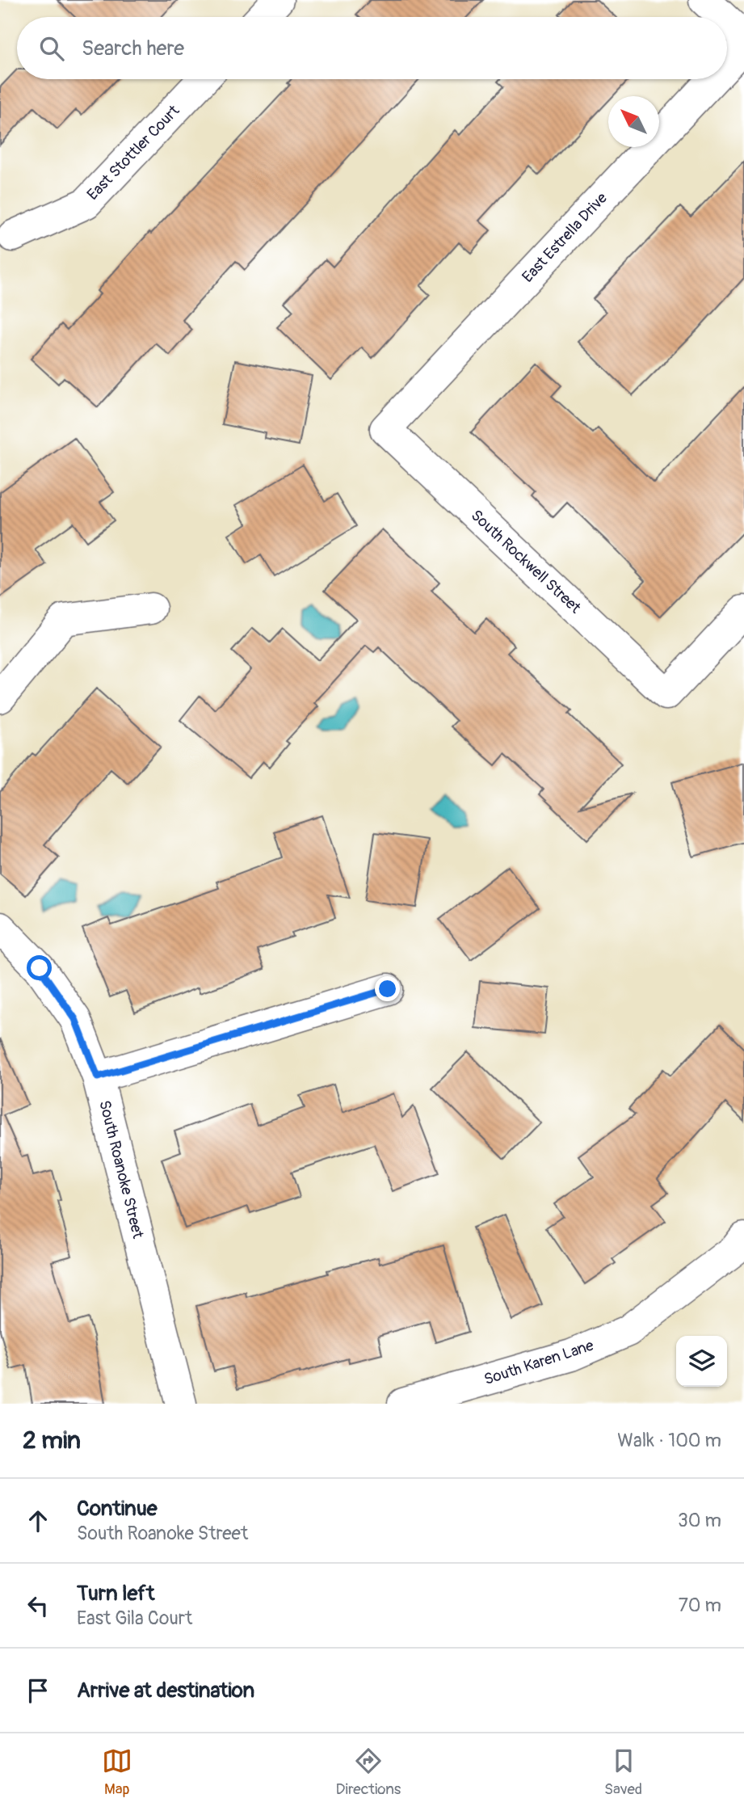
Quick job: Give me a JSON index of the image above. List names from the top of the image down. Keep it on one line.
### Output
{"streets":{"street":["East Stottler Court","East Estrella Drive","South Rockwell Street","South Roanoke Street","South Karen Lane"]},"crossings":[["East Estrella Drive","South Rockwell Street"]],"north":"top left","page":{"search":"Search here","heading":["2 min","Walk · 100 m"],"list":[["Continue","South Roanoke Street","30 m"],["Turn left","East Gila Court","70 m"],"Arrive at destination"],"nav":["Map","Directions","Saved"]}}
